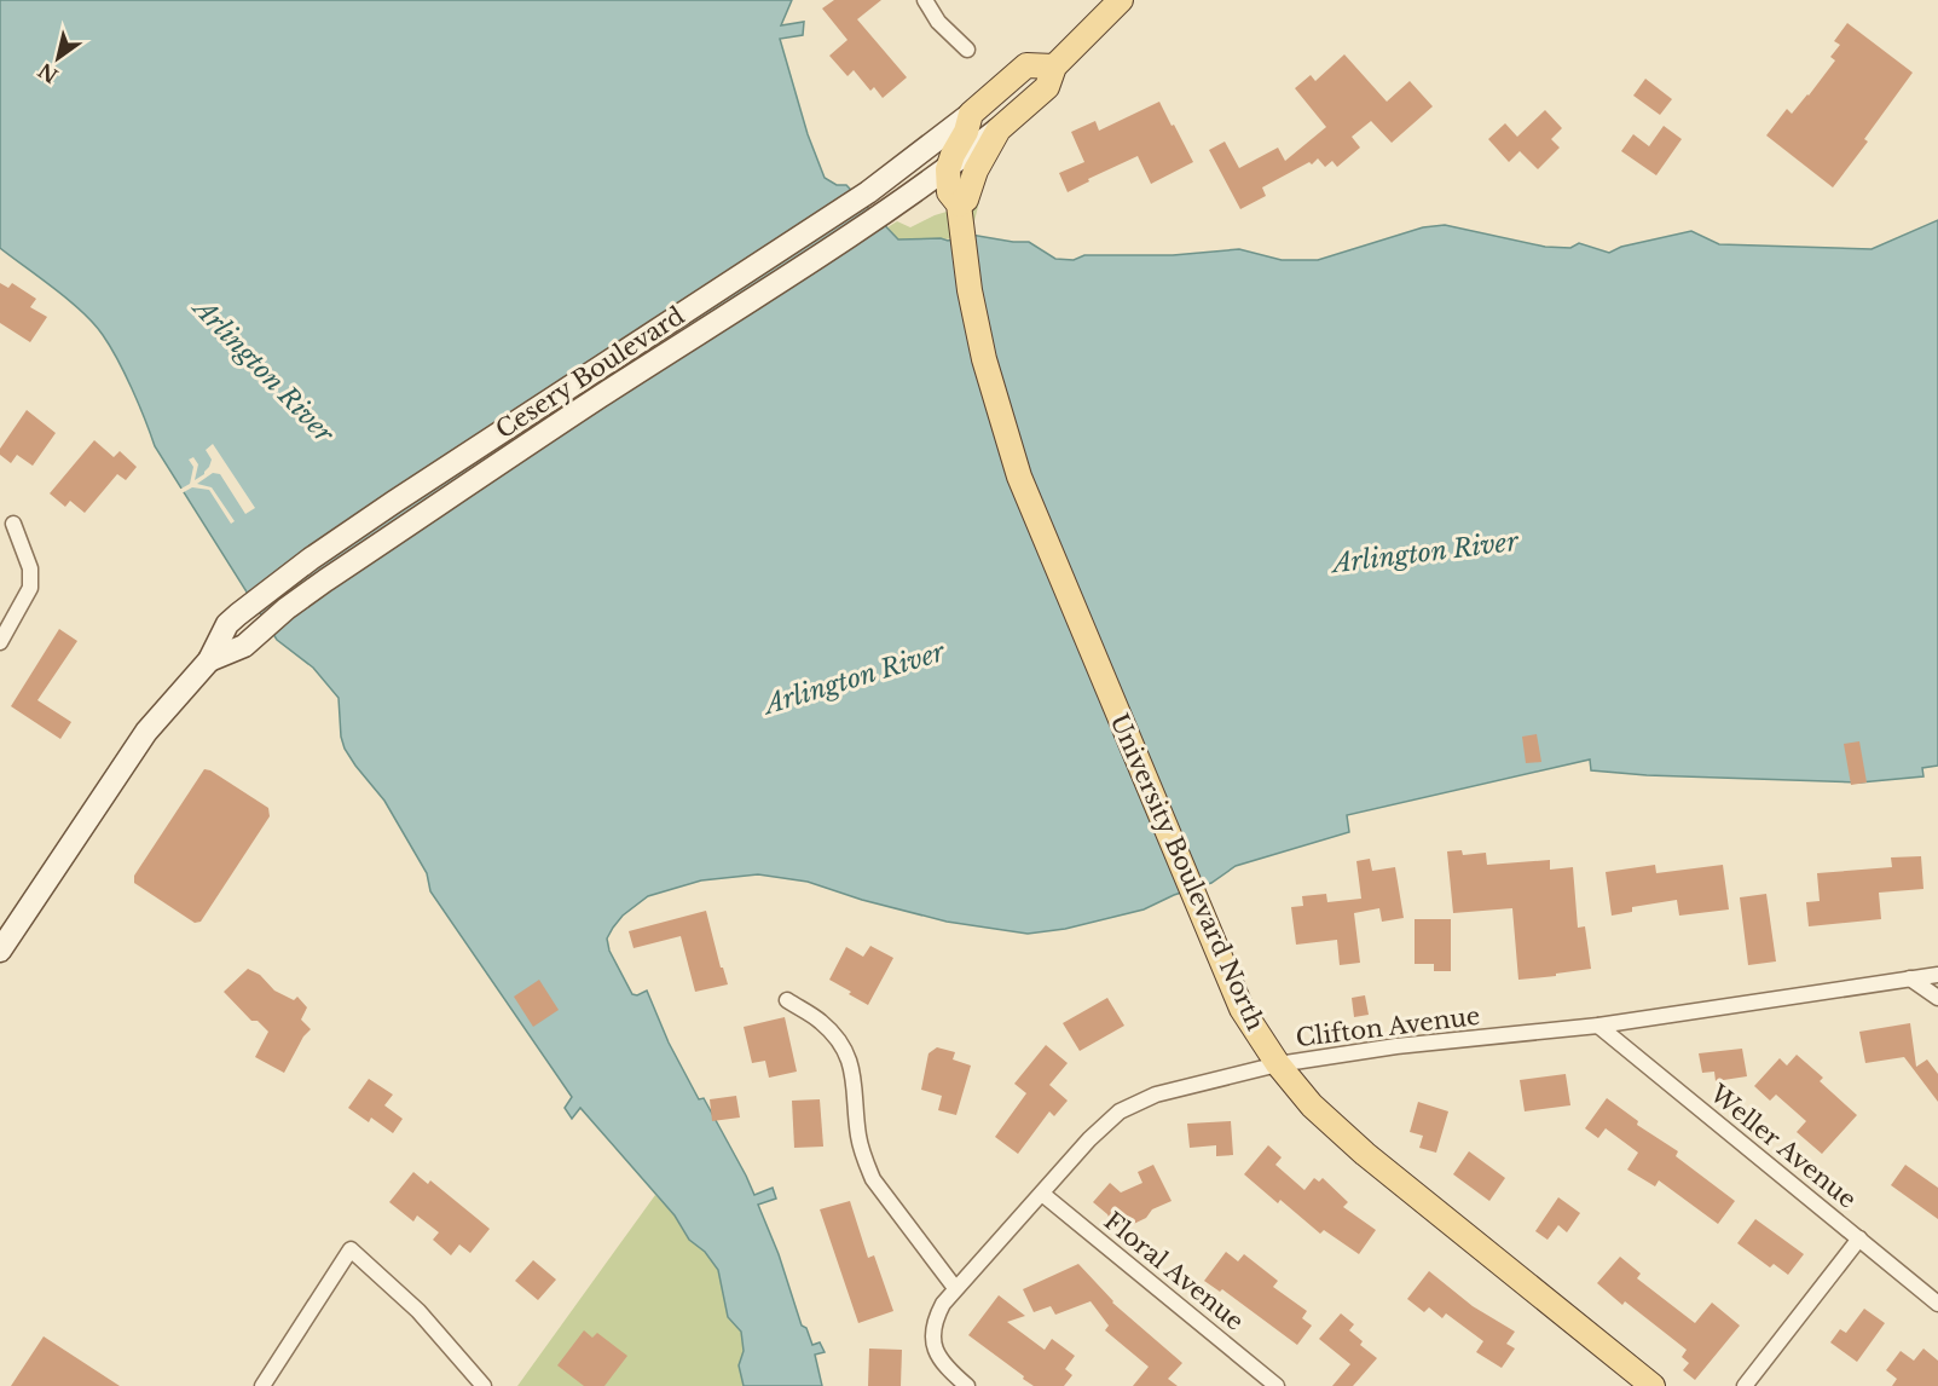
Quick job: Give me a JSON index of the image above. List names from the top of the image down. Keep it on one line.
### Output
{"streets":{"main road":["Cesery Boulevard","University Boulevard North"],"street":["Clifton Avenue","Weller Avenue","Floral Avenue"]},"crossings":[["Cesery Boulevard","University Boulevard North"],["University Boulevard North","Clifton Avenue"],["Clifton Avenue","Weller Avenue"],["Clifton Avenue","Floral Avenue"]],"water":["Arlington River"],"north":"bottom left"}
